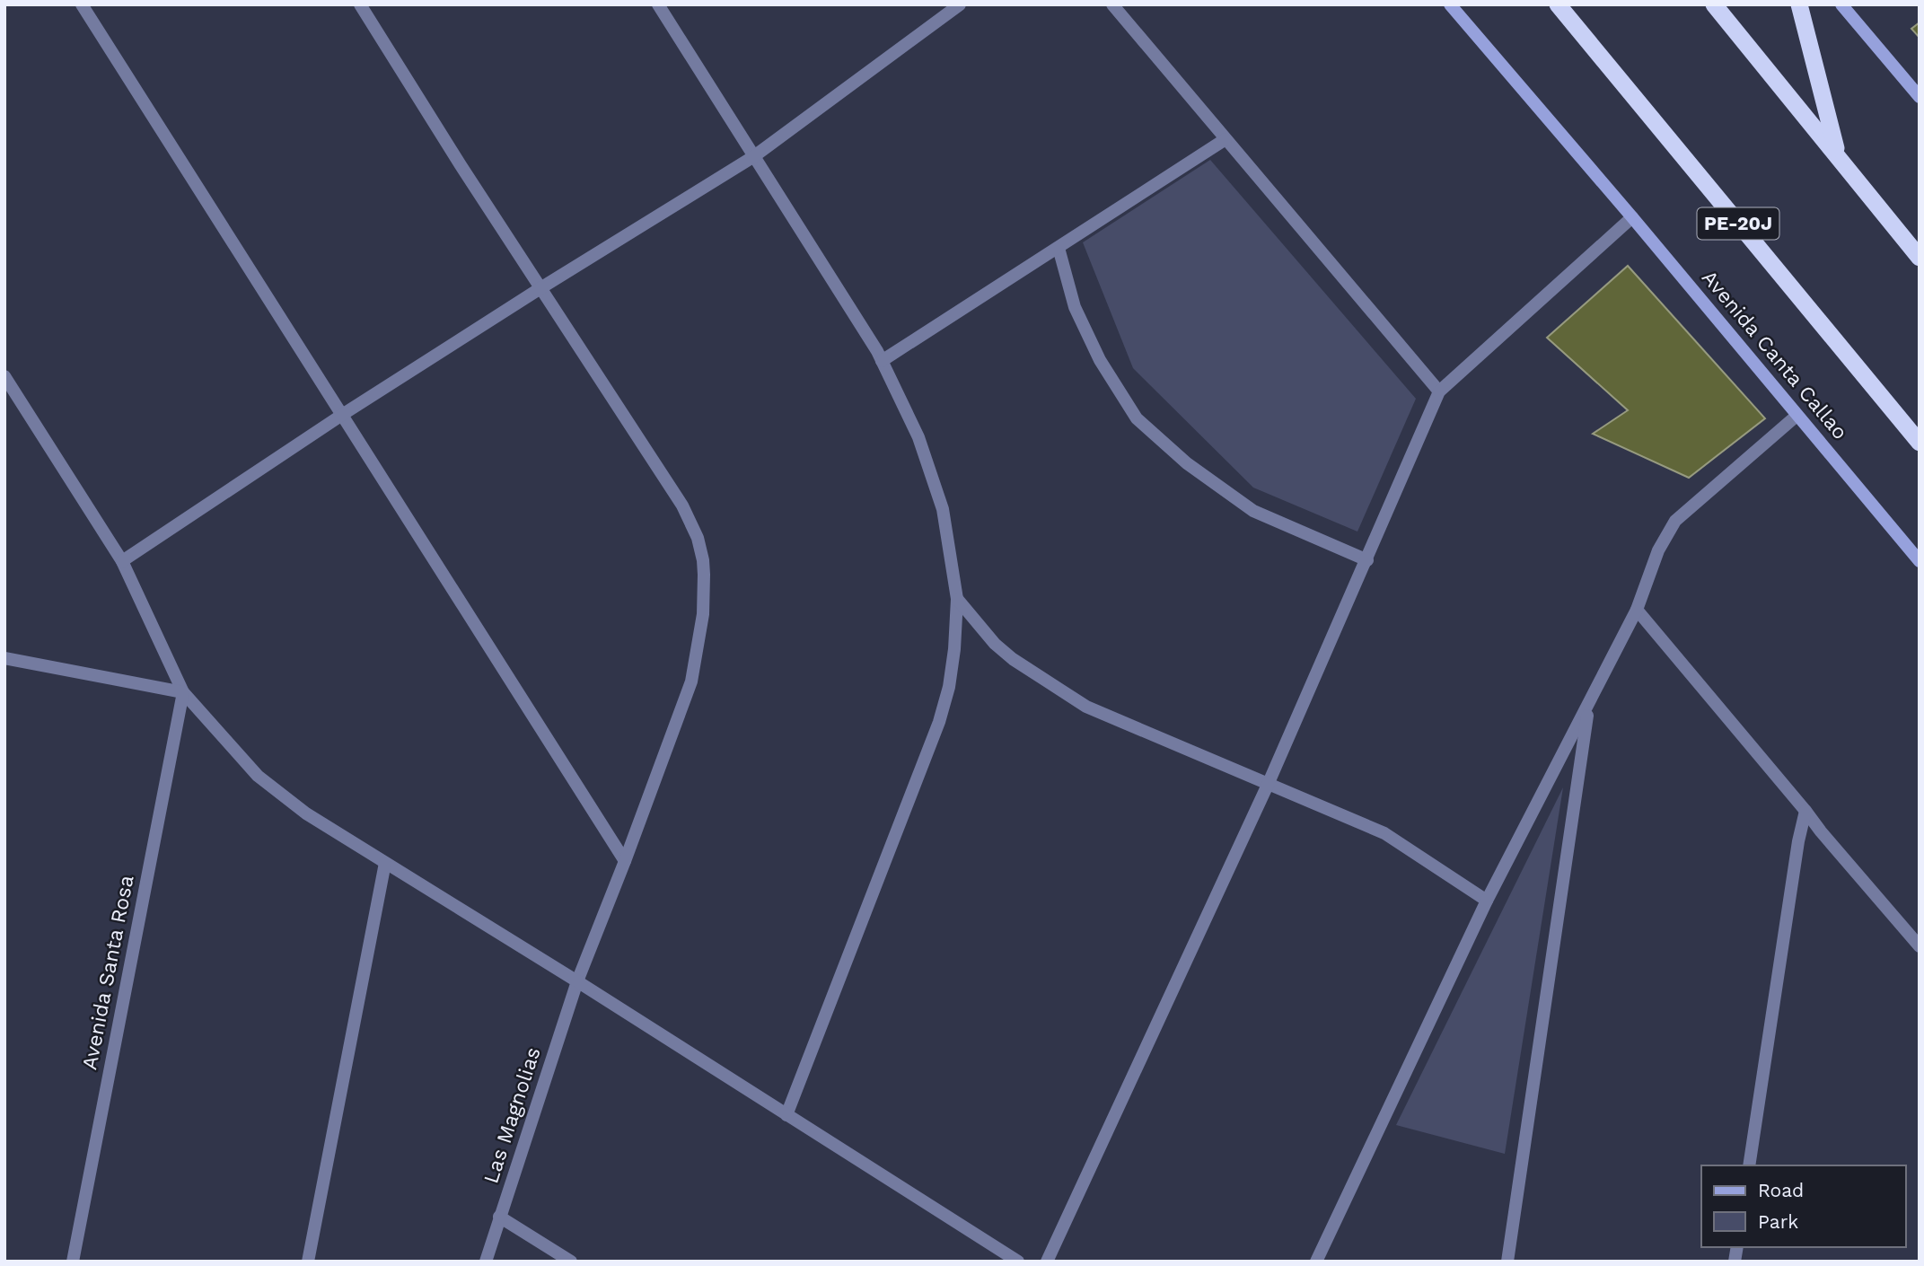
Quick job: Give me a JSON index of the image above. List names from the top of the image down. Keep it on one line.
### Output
{"streets":{"highway":["PE-20J"],"main road":["Avenida Canta Callao"],"street":["Avenida Santa Rosa","Las Magnolias"]},"legend":["Road","Park"]}
